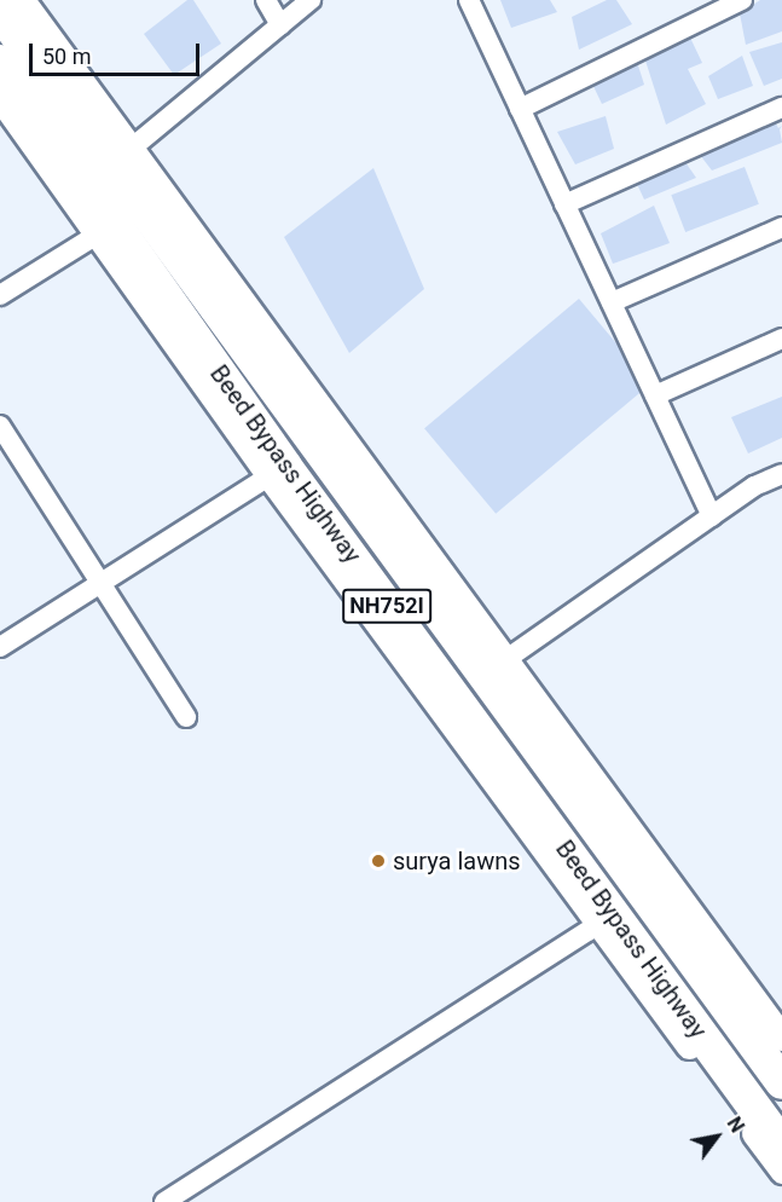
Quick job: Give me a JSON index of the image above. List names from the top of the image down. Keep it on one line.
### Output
{"streets":{"highway":["Beed Bypass Highway","NH752I"]},"places":["surya lawns"],"scale_bar":"50 m","north":"top right"}
